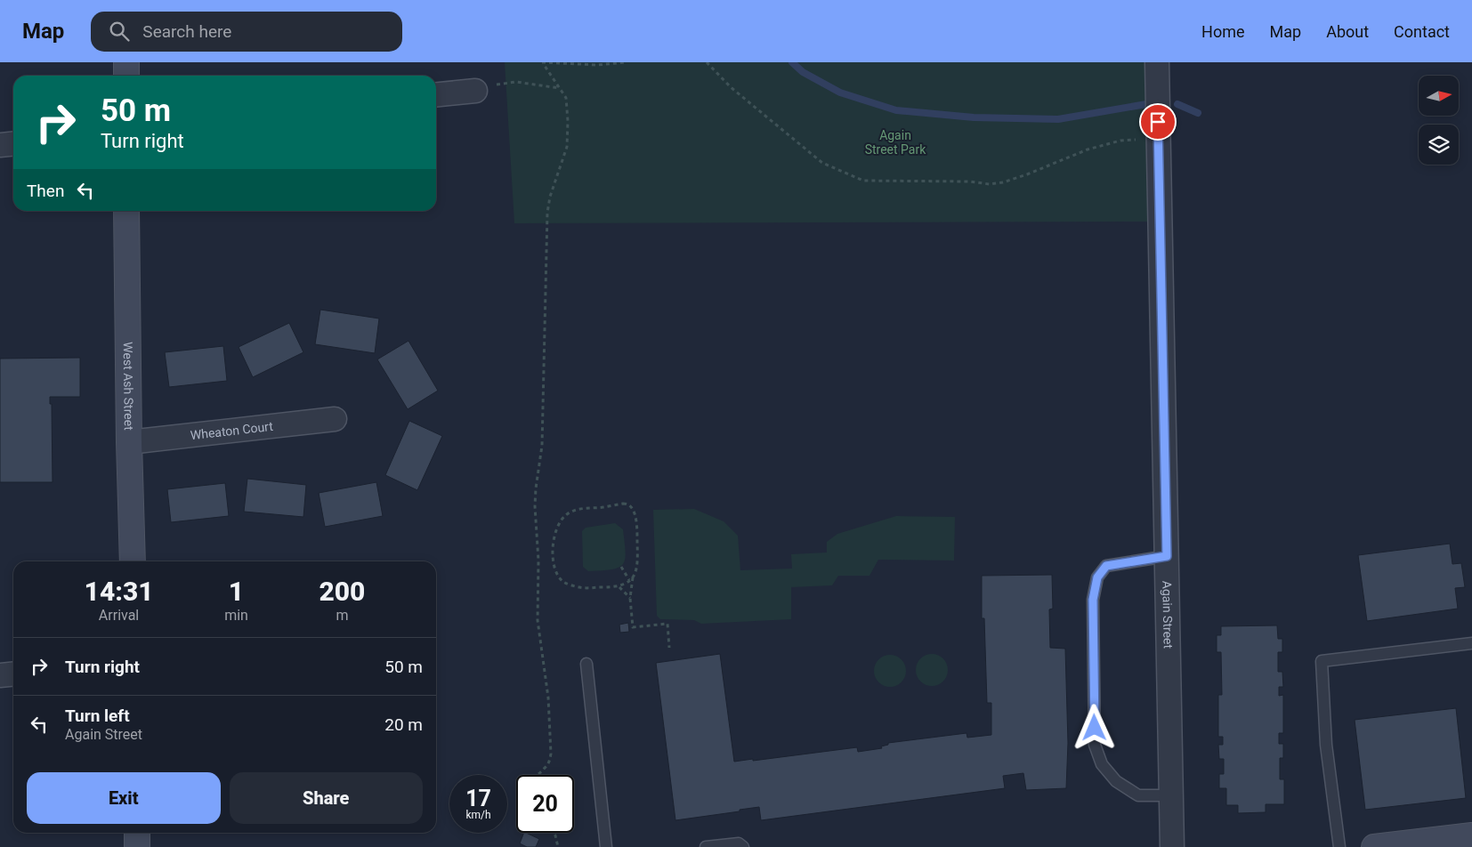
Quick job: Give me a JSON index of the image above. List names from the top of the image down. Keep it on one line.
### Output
{"streets":{"street":["West Ash Street","Wheaton Court","Again Street"]},"crossings":[["West Ash Street","Wheaton Court"]],"parks":["Again Street Park"],"north":"right","page":{"header":"Map","search":"Search here","nav":["Home","Map","About","Contact"],"turn":["50 m","Turn right"],"then":"Then","eta":["14:31","Arrival","1","min","200","m"],"list":[{"name":"Turn right","value":"50 m"},{"name":"Turn left","note":"Again Street","value":"20 m"}],"buttons":["Exit","Share"],"speed":"17 km/h","limit":"20"}}
